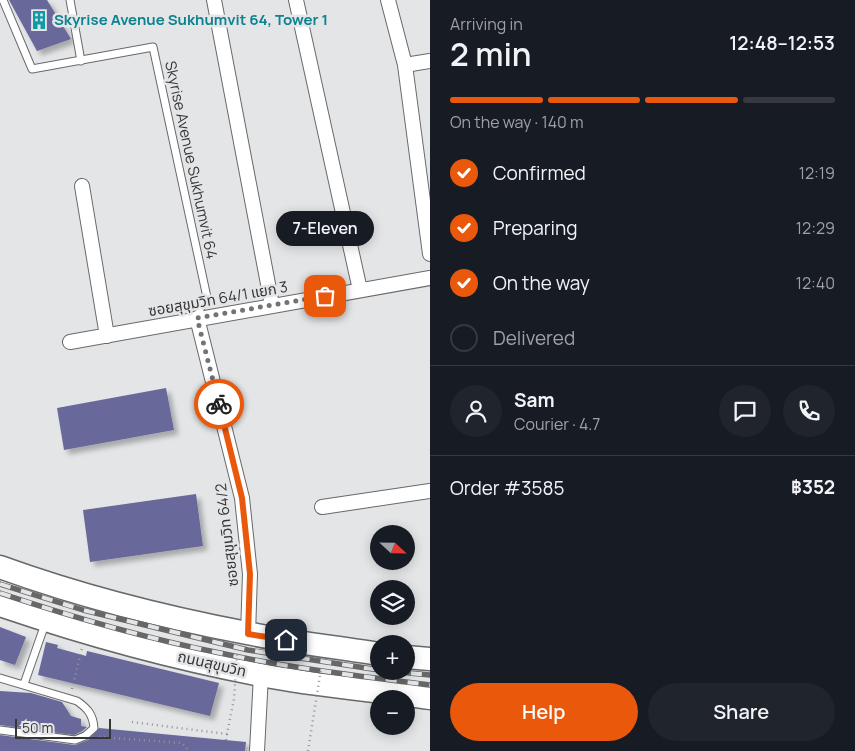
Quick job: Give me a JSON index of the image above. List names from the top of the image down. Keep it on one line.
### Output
{"streets":{"main road":["ถนนสุขุมวิท"],"street":["ซอยสุขุมวิท 64/1 แยก 3","ซอยสุขุมวิท 64/2"],"lane":["Skyrise Avenue Sukhumvit 64"]},"crossings":[["Skyrise Avenue Sukhumvit 64","ซอยสุขุมวิท 64/1 แยก 3"],["Skyrise Avenue Sukhumvit 64","ซอยสุขุมวิท 64/2"],["ซอยสุขุมวิท 64/1 แยก 3","ซอยสุขุมวิท 64/2"]],"places":{"building":["Skyrise Avenue Sukhumvit 64, Tower 1"],"other":["7-Eleven"]},"scale_bar":"50 m","north":"right","page":{"heading":["2 min","Arriving in","12:48–12:53"],"panel":["Sam","Courier · 4.7","Order #3585","฿352"],"bar":"On the way · 140 m","list":[["Confirmed","12:19"],["Preparing","12:29"],["On the way","12:40"],"Delivered"],"bubble":"7-Eleven","map_buttons":["+","−"],"buttons":["Help","Share"],"scale":"50 m"}}
